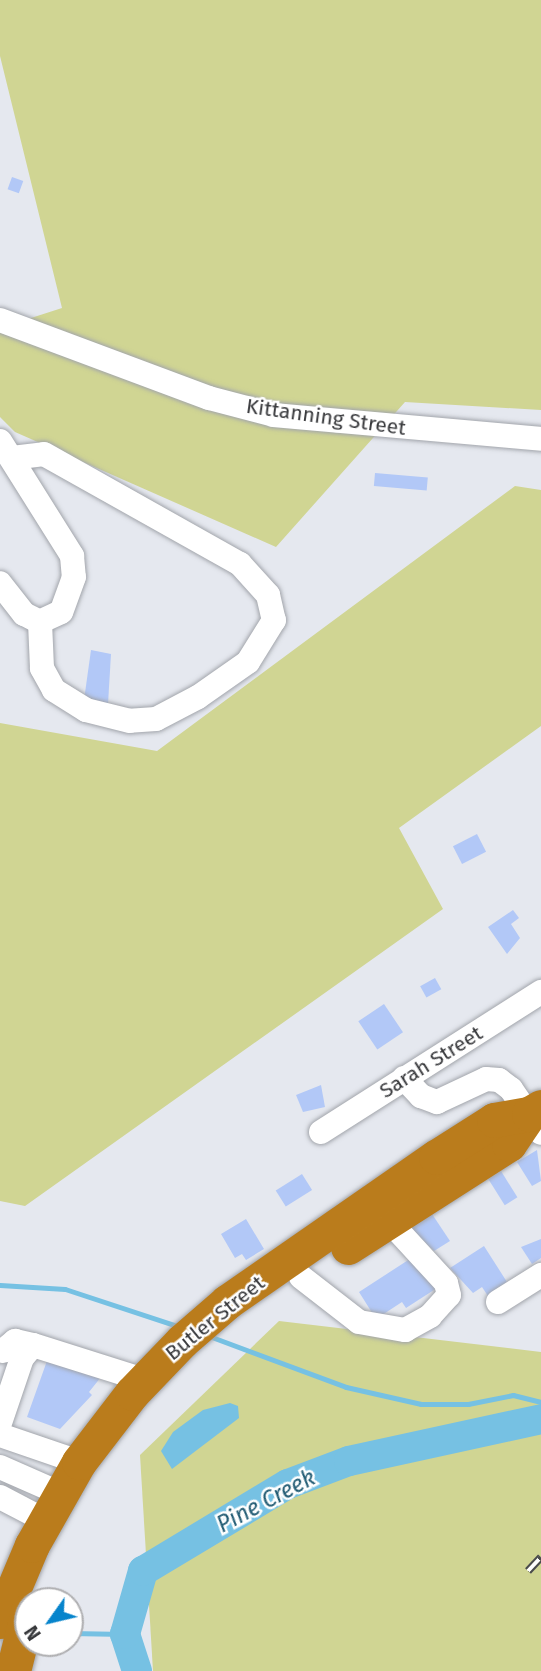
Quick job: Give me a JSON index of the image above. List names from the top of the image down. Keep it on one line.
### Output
{"streets":{"highway":["Butler Street"],"street":["Kittanning Street","Sarah Street"]},"water":["Pine Creek"],"north":"bottom left"}
